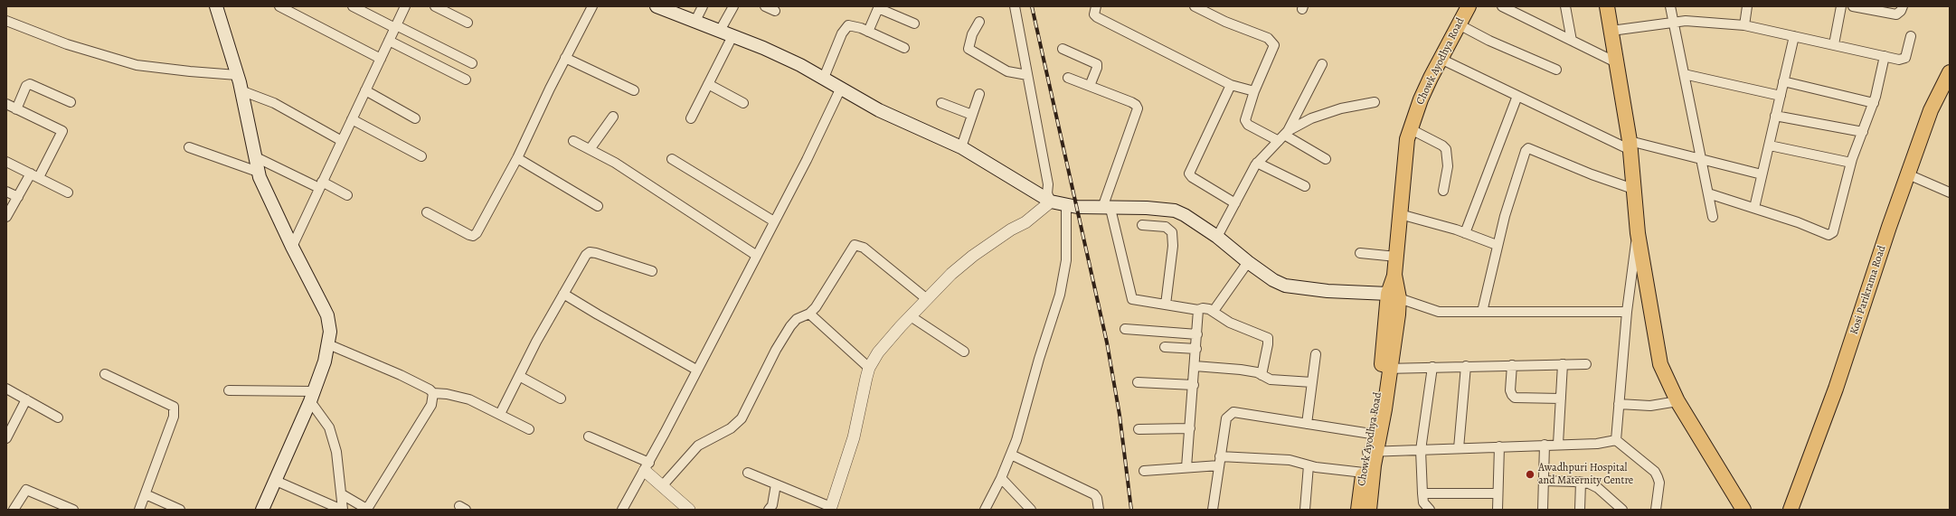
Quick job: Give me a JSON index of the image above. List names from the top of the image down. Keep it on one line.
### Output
{"streets":{"main road":["Chowk Ayodhya Road","Kosi Parikrama Road"]},"places":["Awadhpuri Hospital and Maternity Centre"]}
